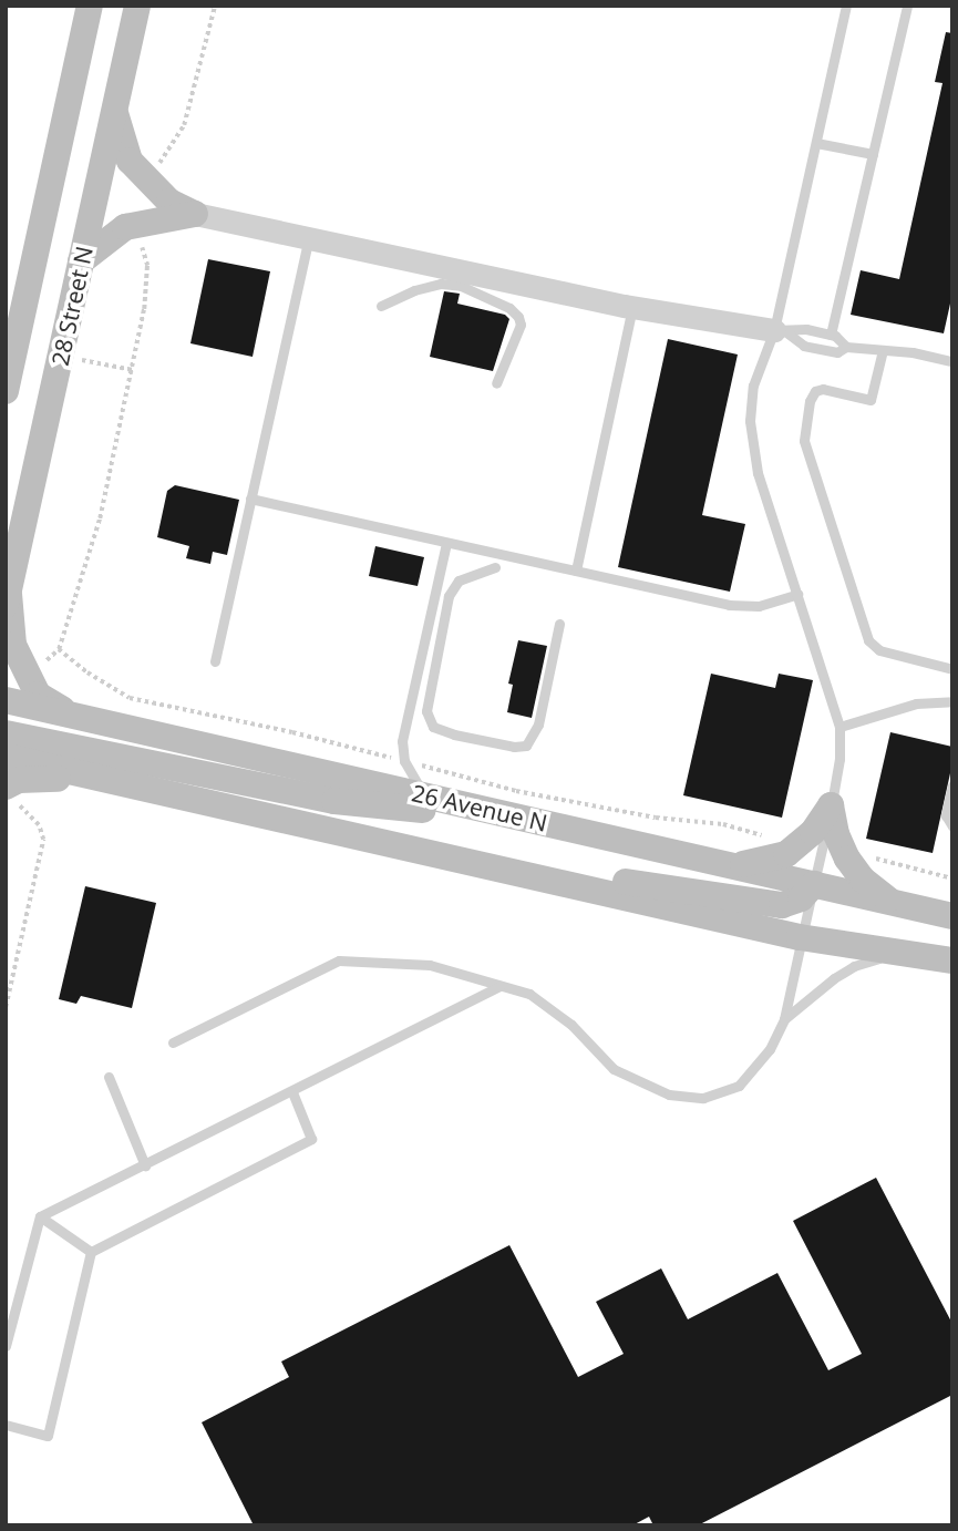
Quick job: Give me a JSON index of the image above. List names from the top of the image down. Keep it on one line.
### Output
{"streets":{"main road":["28 Street N","26 Avenue N"]},"crossings":[["28 Street N","26 Avenue N"]]}
